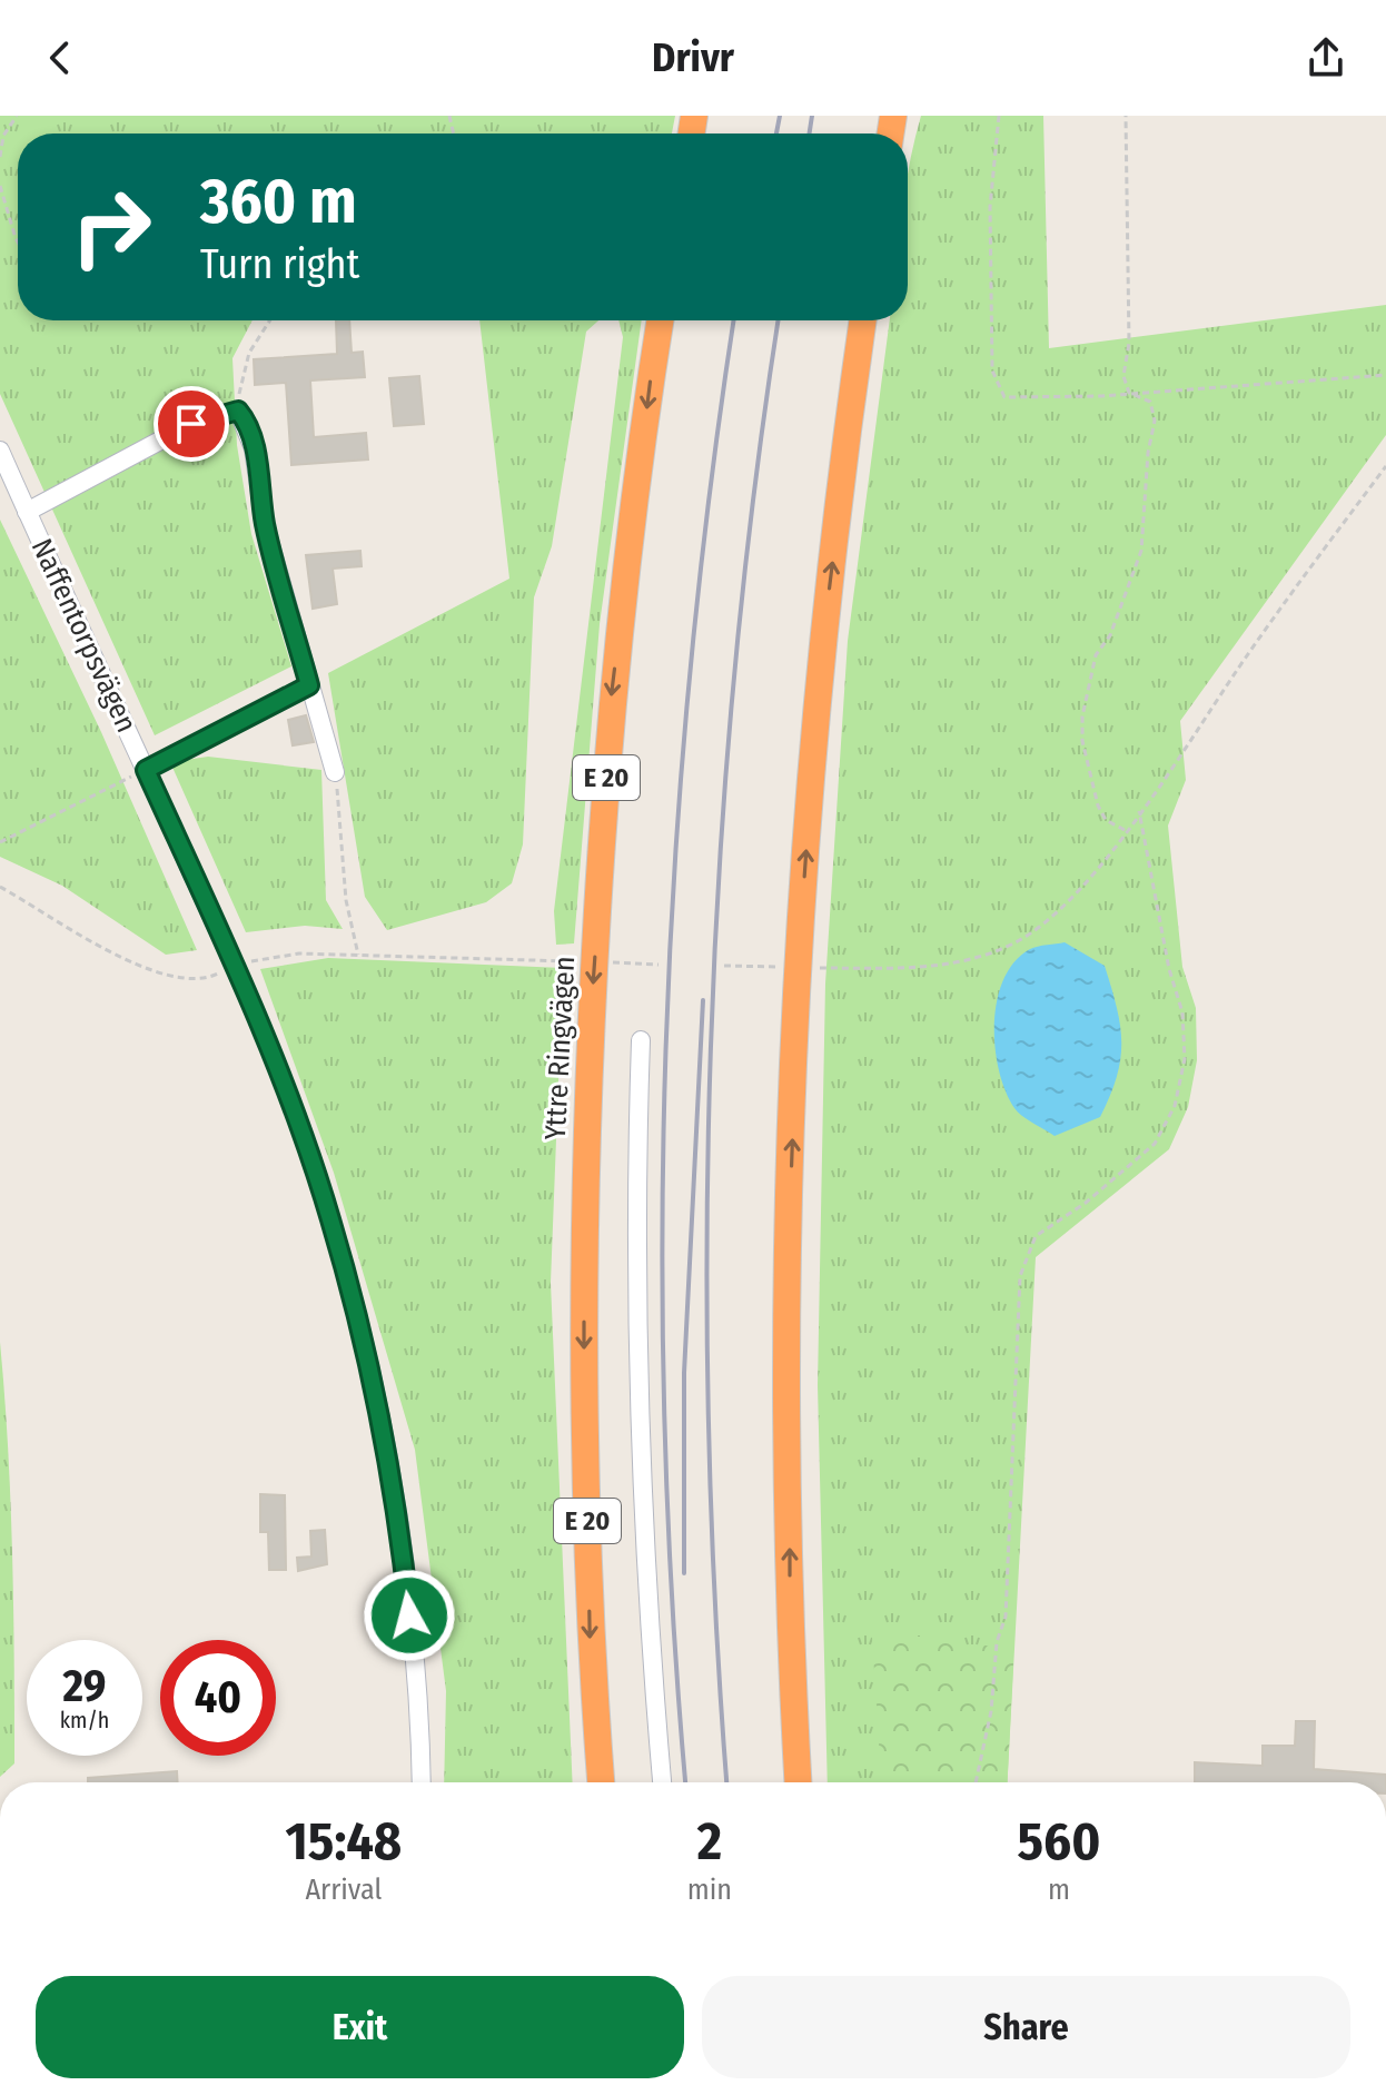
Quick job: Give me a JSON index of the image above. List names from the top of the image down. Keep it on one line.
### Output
{"streets":{"highway":["E 20","Yttre Ringvägen"],"street":["Naffentorpsvägen"]},"page":{"header":"Drivr","turn":["360 m","Turn right"],"speed":"29 km/h","limit":"40","eta":["15:48","Arrival","2","min","560","m"],"buttons":["Exit","Share"]}}
